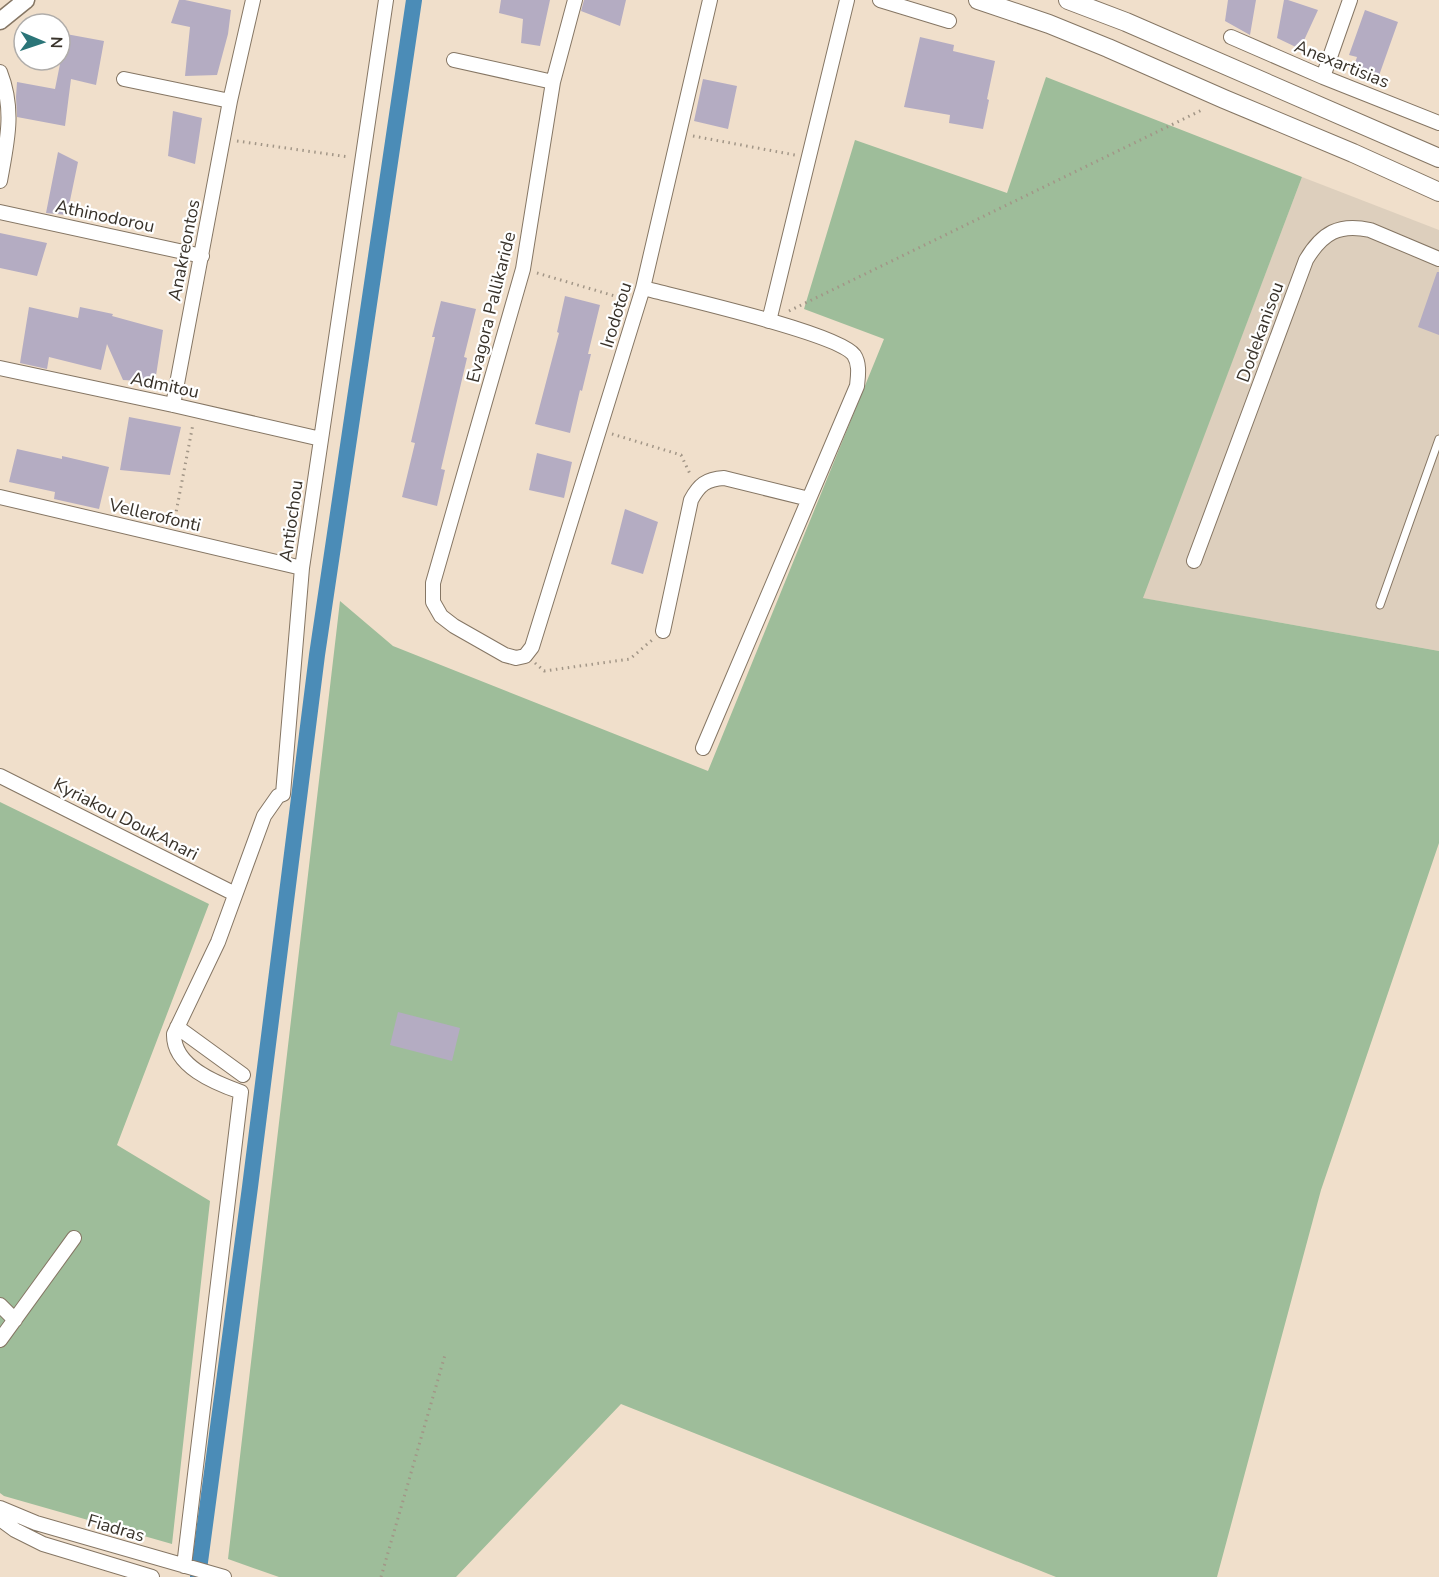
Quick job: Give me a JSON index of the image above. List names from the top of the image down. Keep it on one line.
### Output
{"streets":{"street":["Anexartisias","Athinodorou","Anakreontos","Evagora Pallikaride","Irodotou","Dodekanisou","Admitou","Vellerofonti","Antiochou","Kyriakou DoukAnari","Fiadras"]},"crossings":[["Athinodorou","Anakreontos"],["Anakreontos","Admitou"],["Evagora Pallikaride","Irodotou"],["Admitou","Antiochou"],["Vellerofonti","Antiochou"],["Antiochou","Kyriakou DoukAnari"]],"north":"right"}
